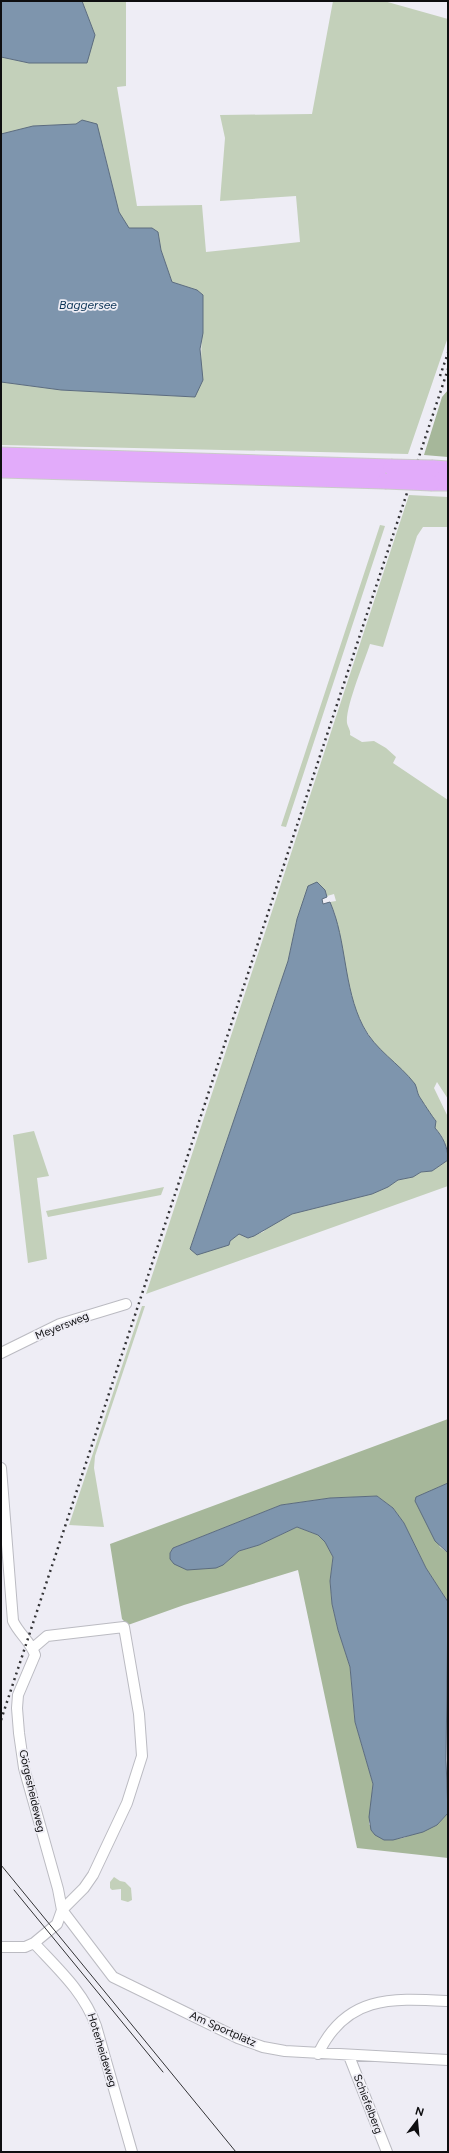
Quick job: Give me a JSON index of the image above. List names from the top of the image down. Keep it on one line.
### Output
{"streets":{"street":["Meyersweg","Görgesheideweg","Am Sportplatz","Hoterheideweg","Schiefelberg"]},"crossings":[["Görgesheideweg","Am Sportplatz"],["Am Sportplatz","Schiefelberg"]],"water":["Baggersee"],"north":"top"}
